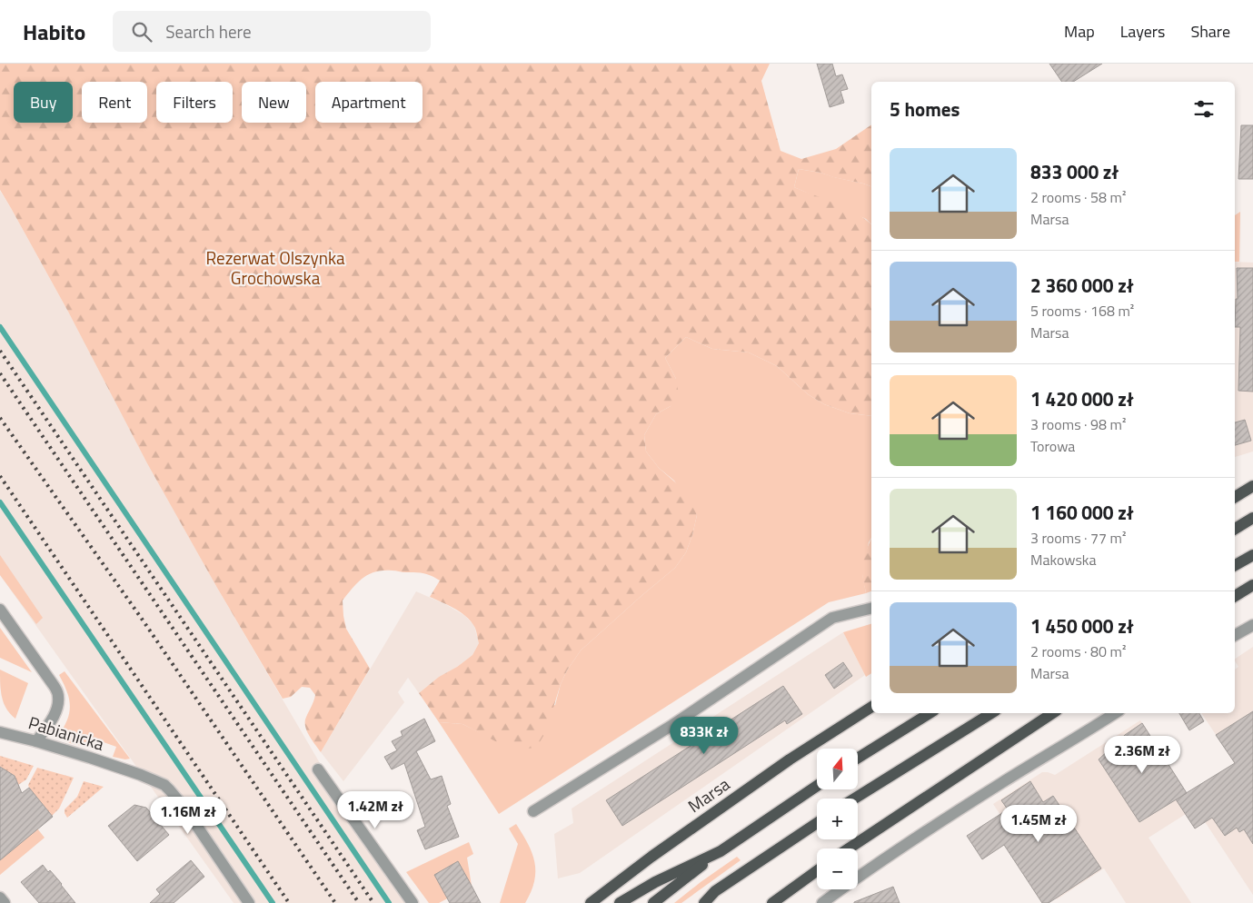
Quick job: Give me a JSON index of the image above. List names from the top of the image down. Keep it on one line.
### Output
{"streets":{"main road":["Marsa"],"street":["Pabianicka"]},"parks":["Rezerwat Olszynka Grochowska"],"north":"top","page":{"header":"Habito","search":"Search here","nav":["Map","Layers","Share"],"chip":["Buy","Rent","Filters","New","Apartment"],"heading":"5 homes","list":[{"name":"833 000 zł","note":"2 rooms · 58 m² · Marsa"},{"name":"2 360 000 zł","note":"5 rooms · 168 m² · Marsa"},{"name":"1 420 000 zł","note":"3 rooms · 98 m² · Torowa"},{"name":"1 160 000 zł","note":"3 rooms · 77 m² · Makowska"},{"name":"1 450 000 zł","note":"2 rooms · 80 m² · Marsa"}],"price":["833K zł","2.36M zł","1.42M zł","1.16M zł","1.45M zł"],"map_buttons":["+","−"]}}
